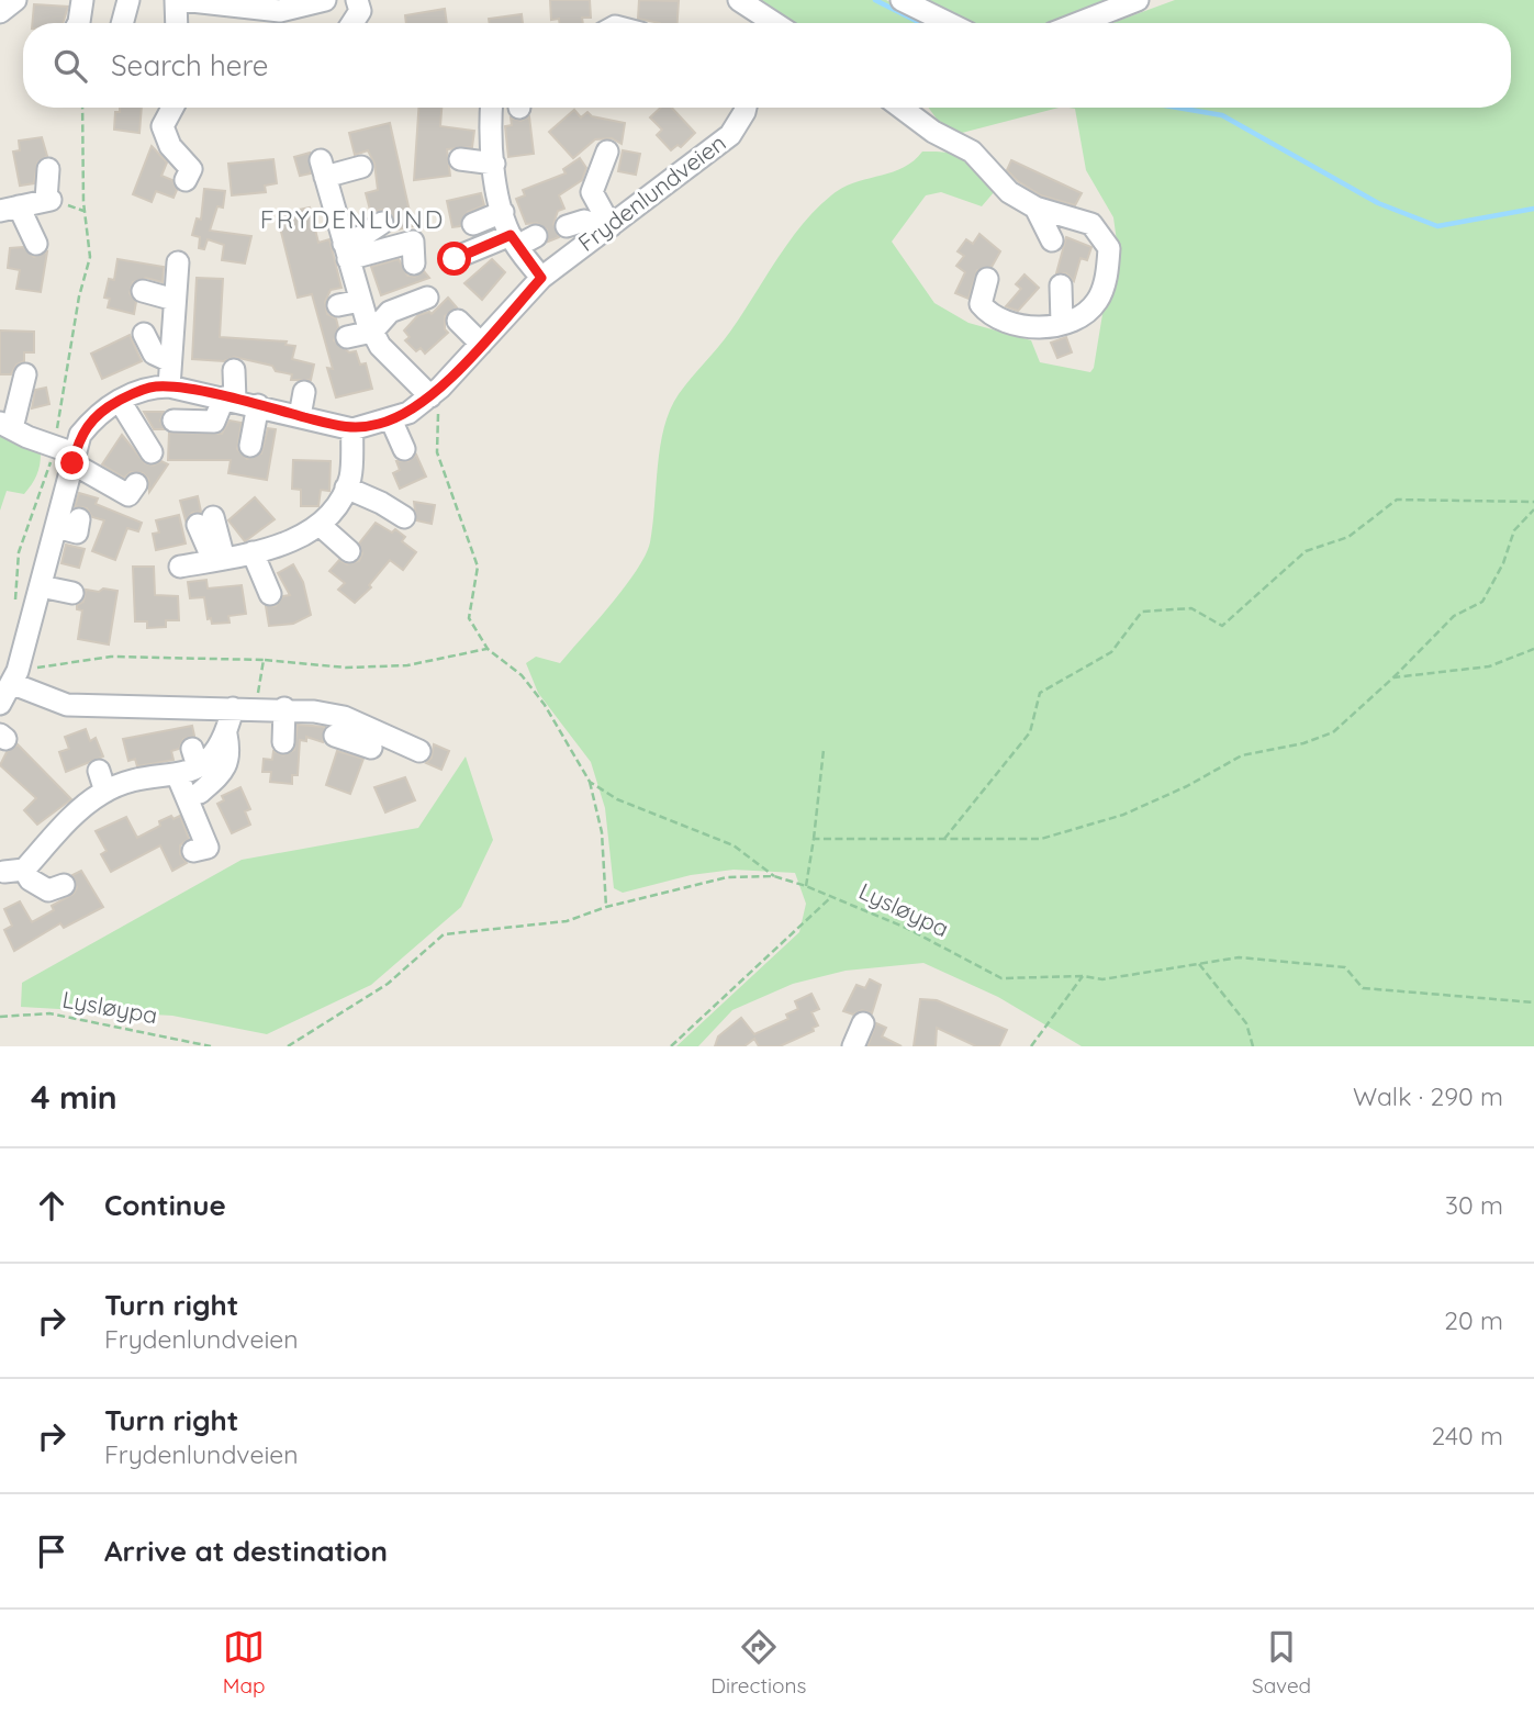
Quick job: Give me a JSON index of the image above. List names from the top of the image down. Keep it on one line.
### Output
{"streets":{"street":["Frydenlundveien"],"path":["Lysløypa"]},"districts":["FRYDENLUND"],"page":{"search":"Search here","heading":["4 min","Walk · 290 m"],"list":[["Continue","30 m"],["Turn right","Frydenlundveien","20 m"],["Turn right","Frydenlundveien","240 m"],"Arrive at destination"],"nav":["Map","Directions","Saved"]}}
